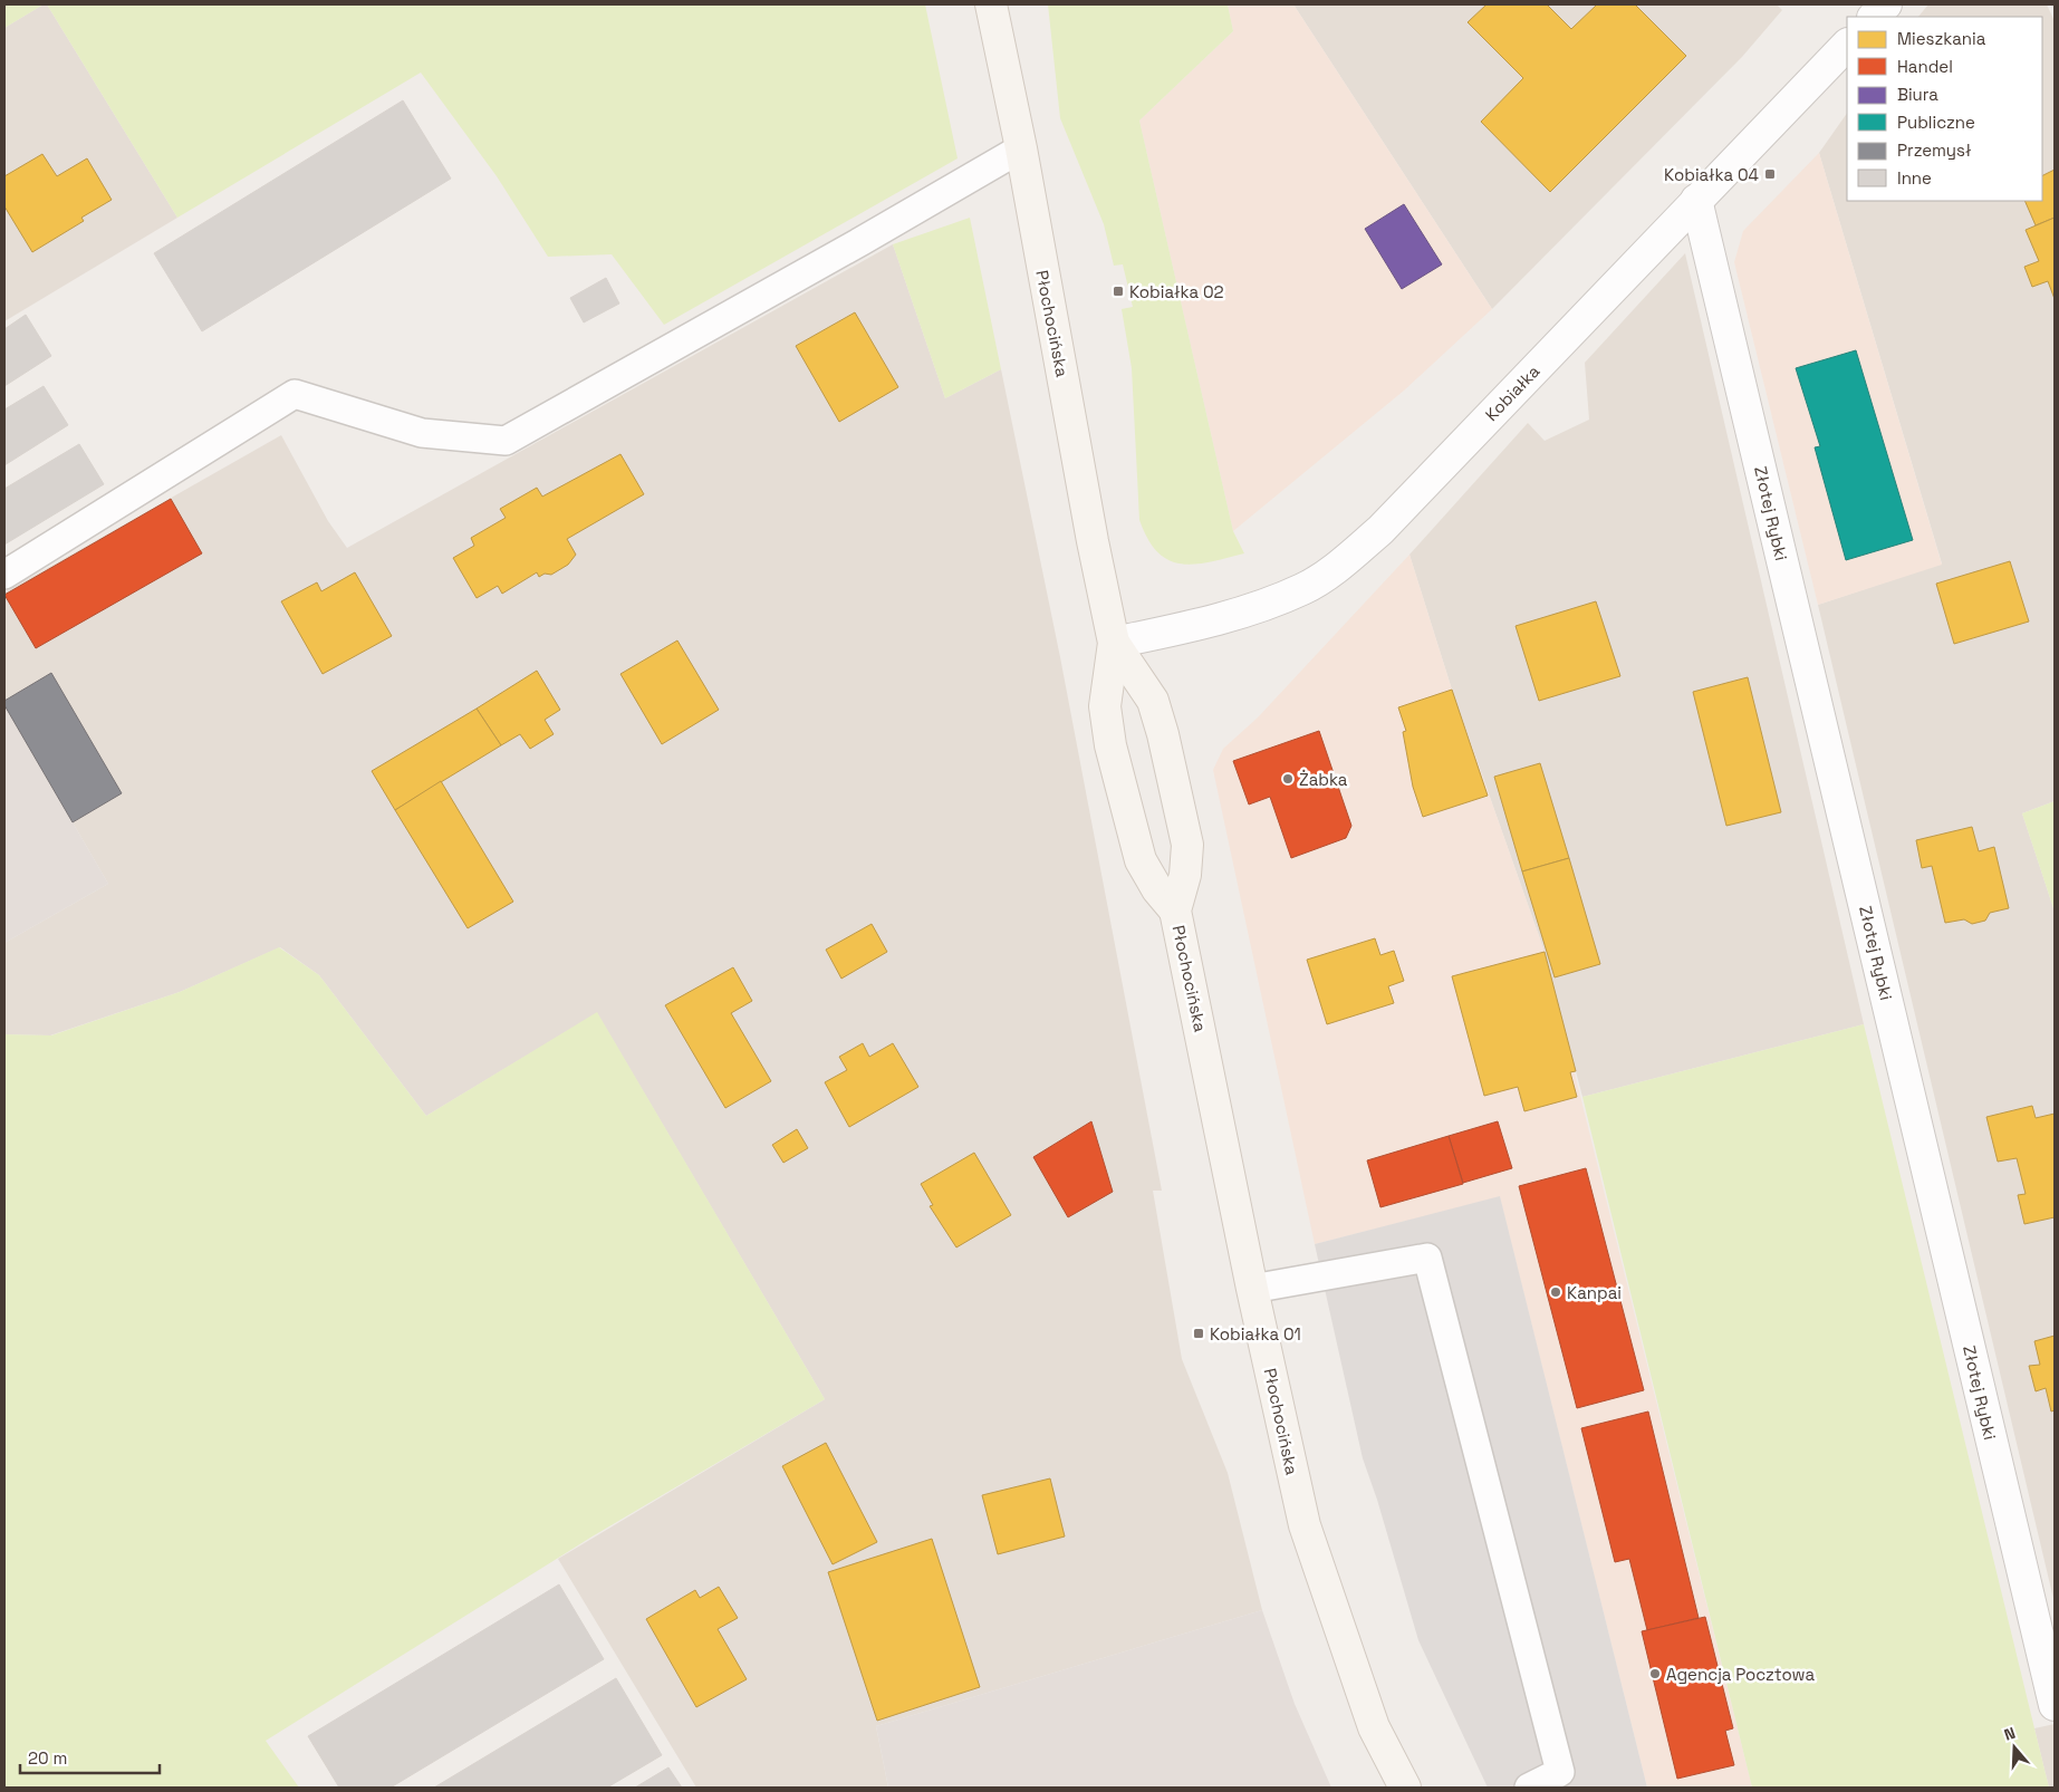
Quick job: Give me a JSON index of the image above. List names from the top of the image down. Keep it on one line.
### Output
{"streets":{"main road":["Płochocińska"],"street":["Kobiałka","Złotej Rybki"]},"crossings":[["Płochocińska","Kobiałka"],["Kobiałka","Złotej Rybki"]],"places":{"transit":["Kobiałka 04","Kobiałka 02","Kobiałka 01"],"other":["Żabka","Kanpai","Agencja Pocztowa"]},"legend":["Mieszkania","Handel","Biura","Publiczne","Przemysł","Inne"],"scale_bar":"20 m","north":"top"}
